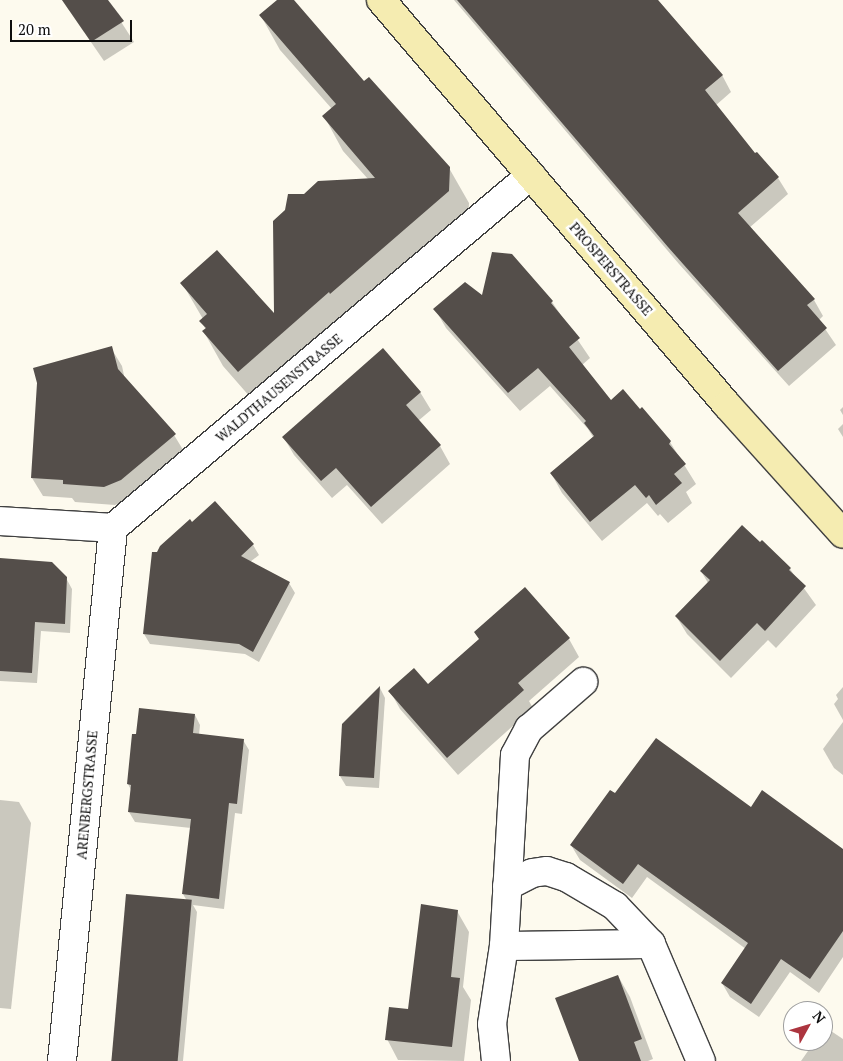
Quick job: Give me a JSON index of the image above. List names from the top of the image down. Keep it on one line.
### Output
{"streets":{"main road":["PROSPERSTRASSE"],"street":["WALDTHAUSENSTRASSE","ARENBERGSTRASSE"]},"crossings":[["PROSPERSTRASSE","WALDTHAUSENSTRASSE"],["WALDTHAUSENSTRASSE","ARENBERGSTRASSE"]],"scale_bar":"20 m","north":"top right"}
